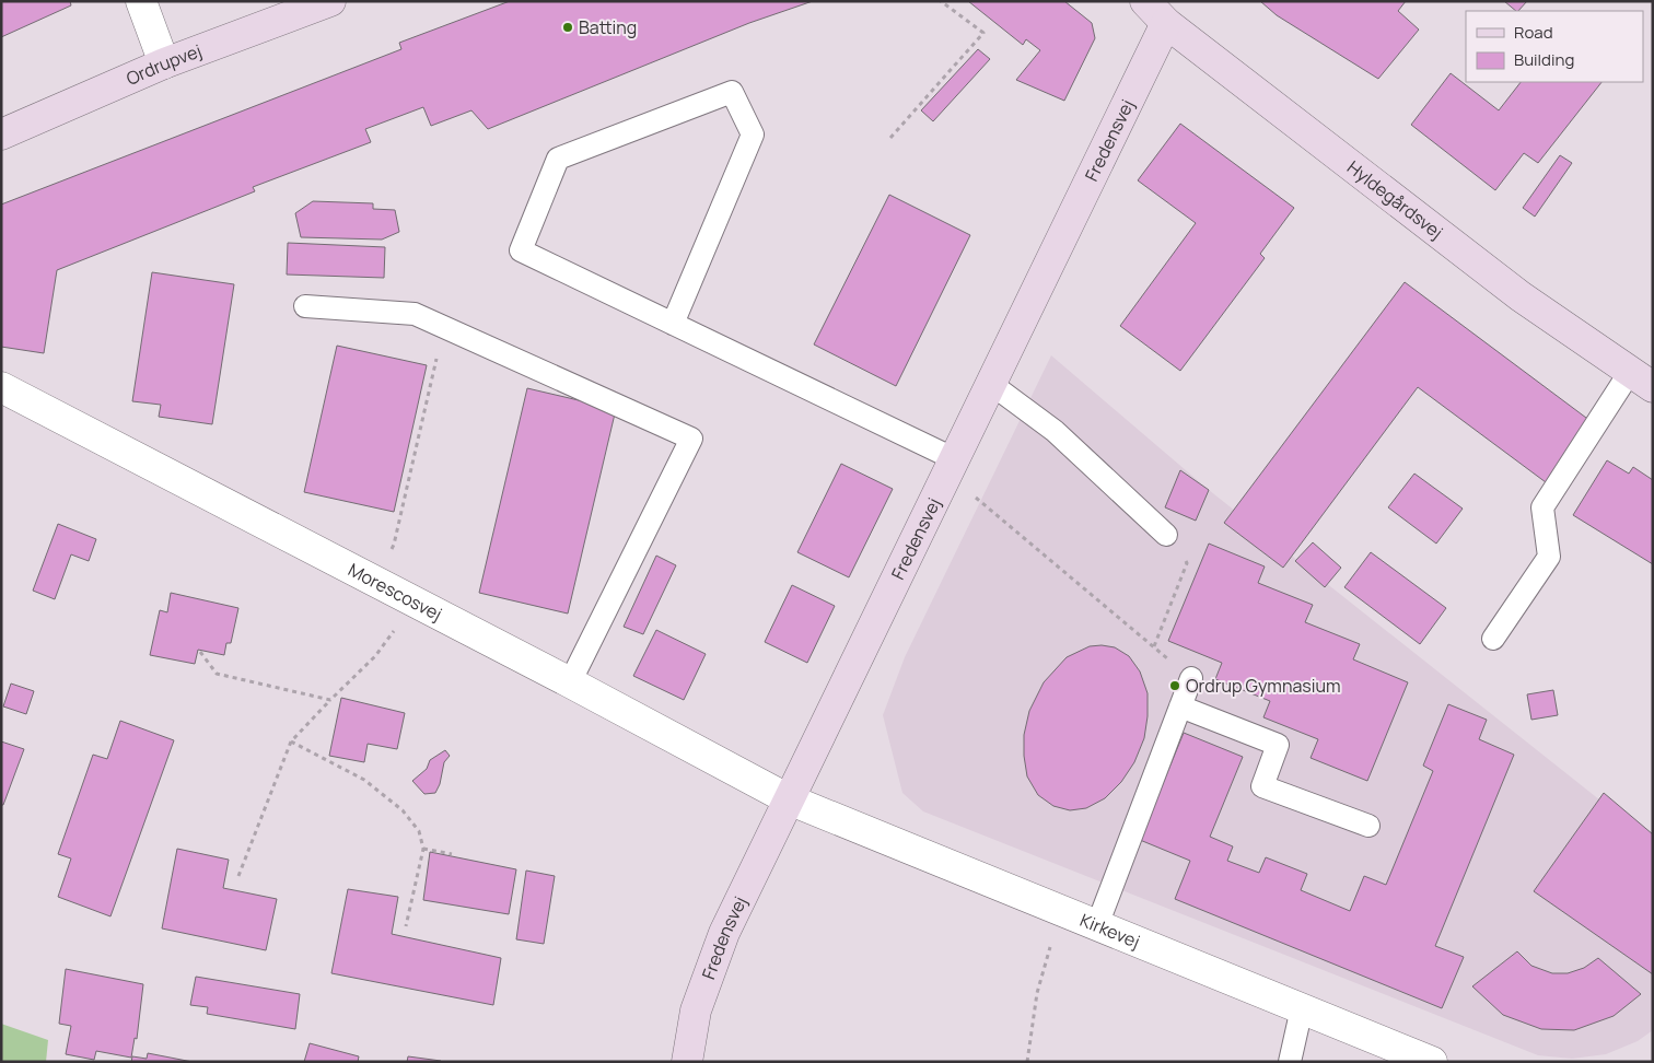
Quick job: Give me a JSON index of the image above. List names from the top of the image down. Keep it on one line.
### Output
{"streets":{"street":["Ordrupvej","Fredensvej","Hyldegårdsvej","Morescosvej","Kirkevej"]},"crossings":[["Fredensvej","Hyldegårdsvej"],["Fredensvej","Morescosvej"],["Fredensvej","Kirkevej"],["Morescosvej","Kirkevej"]],"places":["Batting","Ordrup Gymnasium"],"legend":["Road","Building"]}
